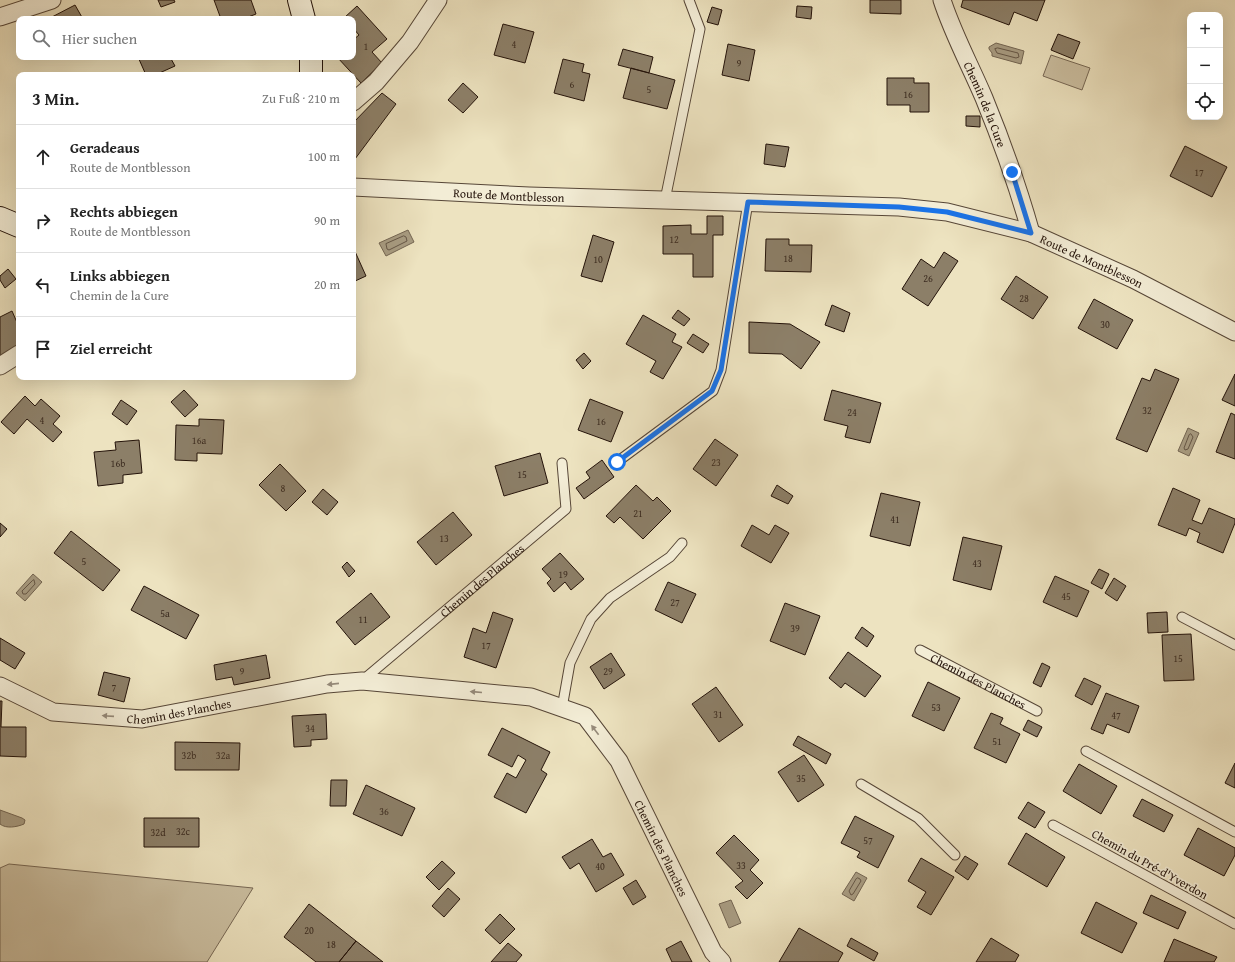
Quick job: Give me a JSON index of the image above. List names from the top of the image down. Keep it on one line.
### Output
{"streets":{"street":["Chemin de la Cure","Route de Montblesson","Chemin des Planches"],"lane":["Chemin du Pré-d'Yverdon"]},"crossings":[["Chemin de la Cure","Route de Montblesson"]],"one_way":["Chemin des Planches"],"house_numbers":["4","1","9","6","5","16","17","12","18","10","26","28","30","32","24","4","16","16a","23","16b","15","8","21","41","13","5","43","19","45","27","5a","11","39","17","15","9","29","7","53","31","47","34","51","32b","32a","35","36","32c","32d","57","33","40","20","18"],"page":{"map_buttons":["+","−"],"search":"Hier suchen","heading":["3 Min.","Zu Fuß · 210 m"],"list":[["Geradeaus","Route de Montblesson","100 m"],["Rechts abbiegen","Route de Montblesson","90 m"],["Links abbiegen","Chemin de la Cure","20 m"],"Ziel erreicht"]}}
